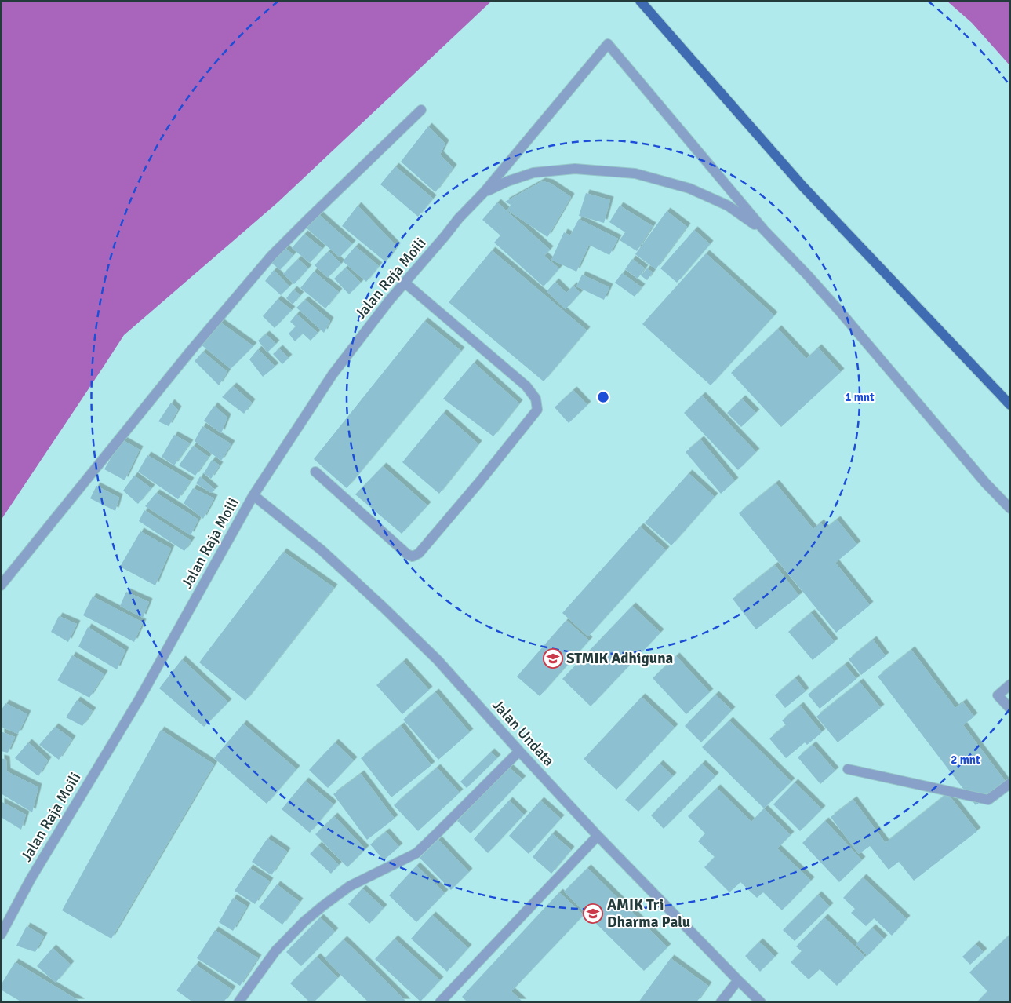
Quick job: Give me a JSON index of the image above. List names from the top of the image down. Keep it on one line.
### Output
{"streets":{"street":["Jalan Raja Moili","Jalan Undata"]},"crossings":[["Jalan Raja Moili","Jalan Undata"]],"places":{"school or university":["STMIK Adhiguna","AMIK Tri Dharma Palu"]},"rings":["1 mnt","2 mnt"]}
